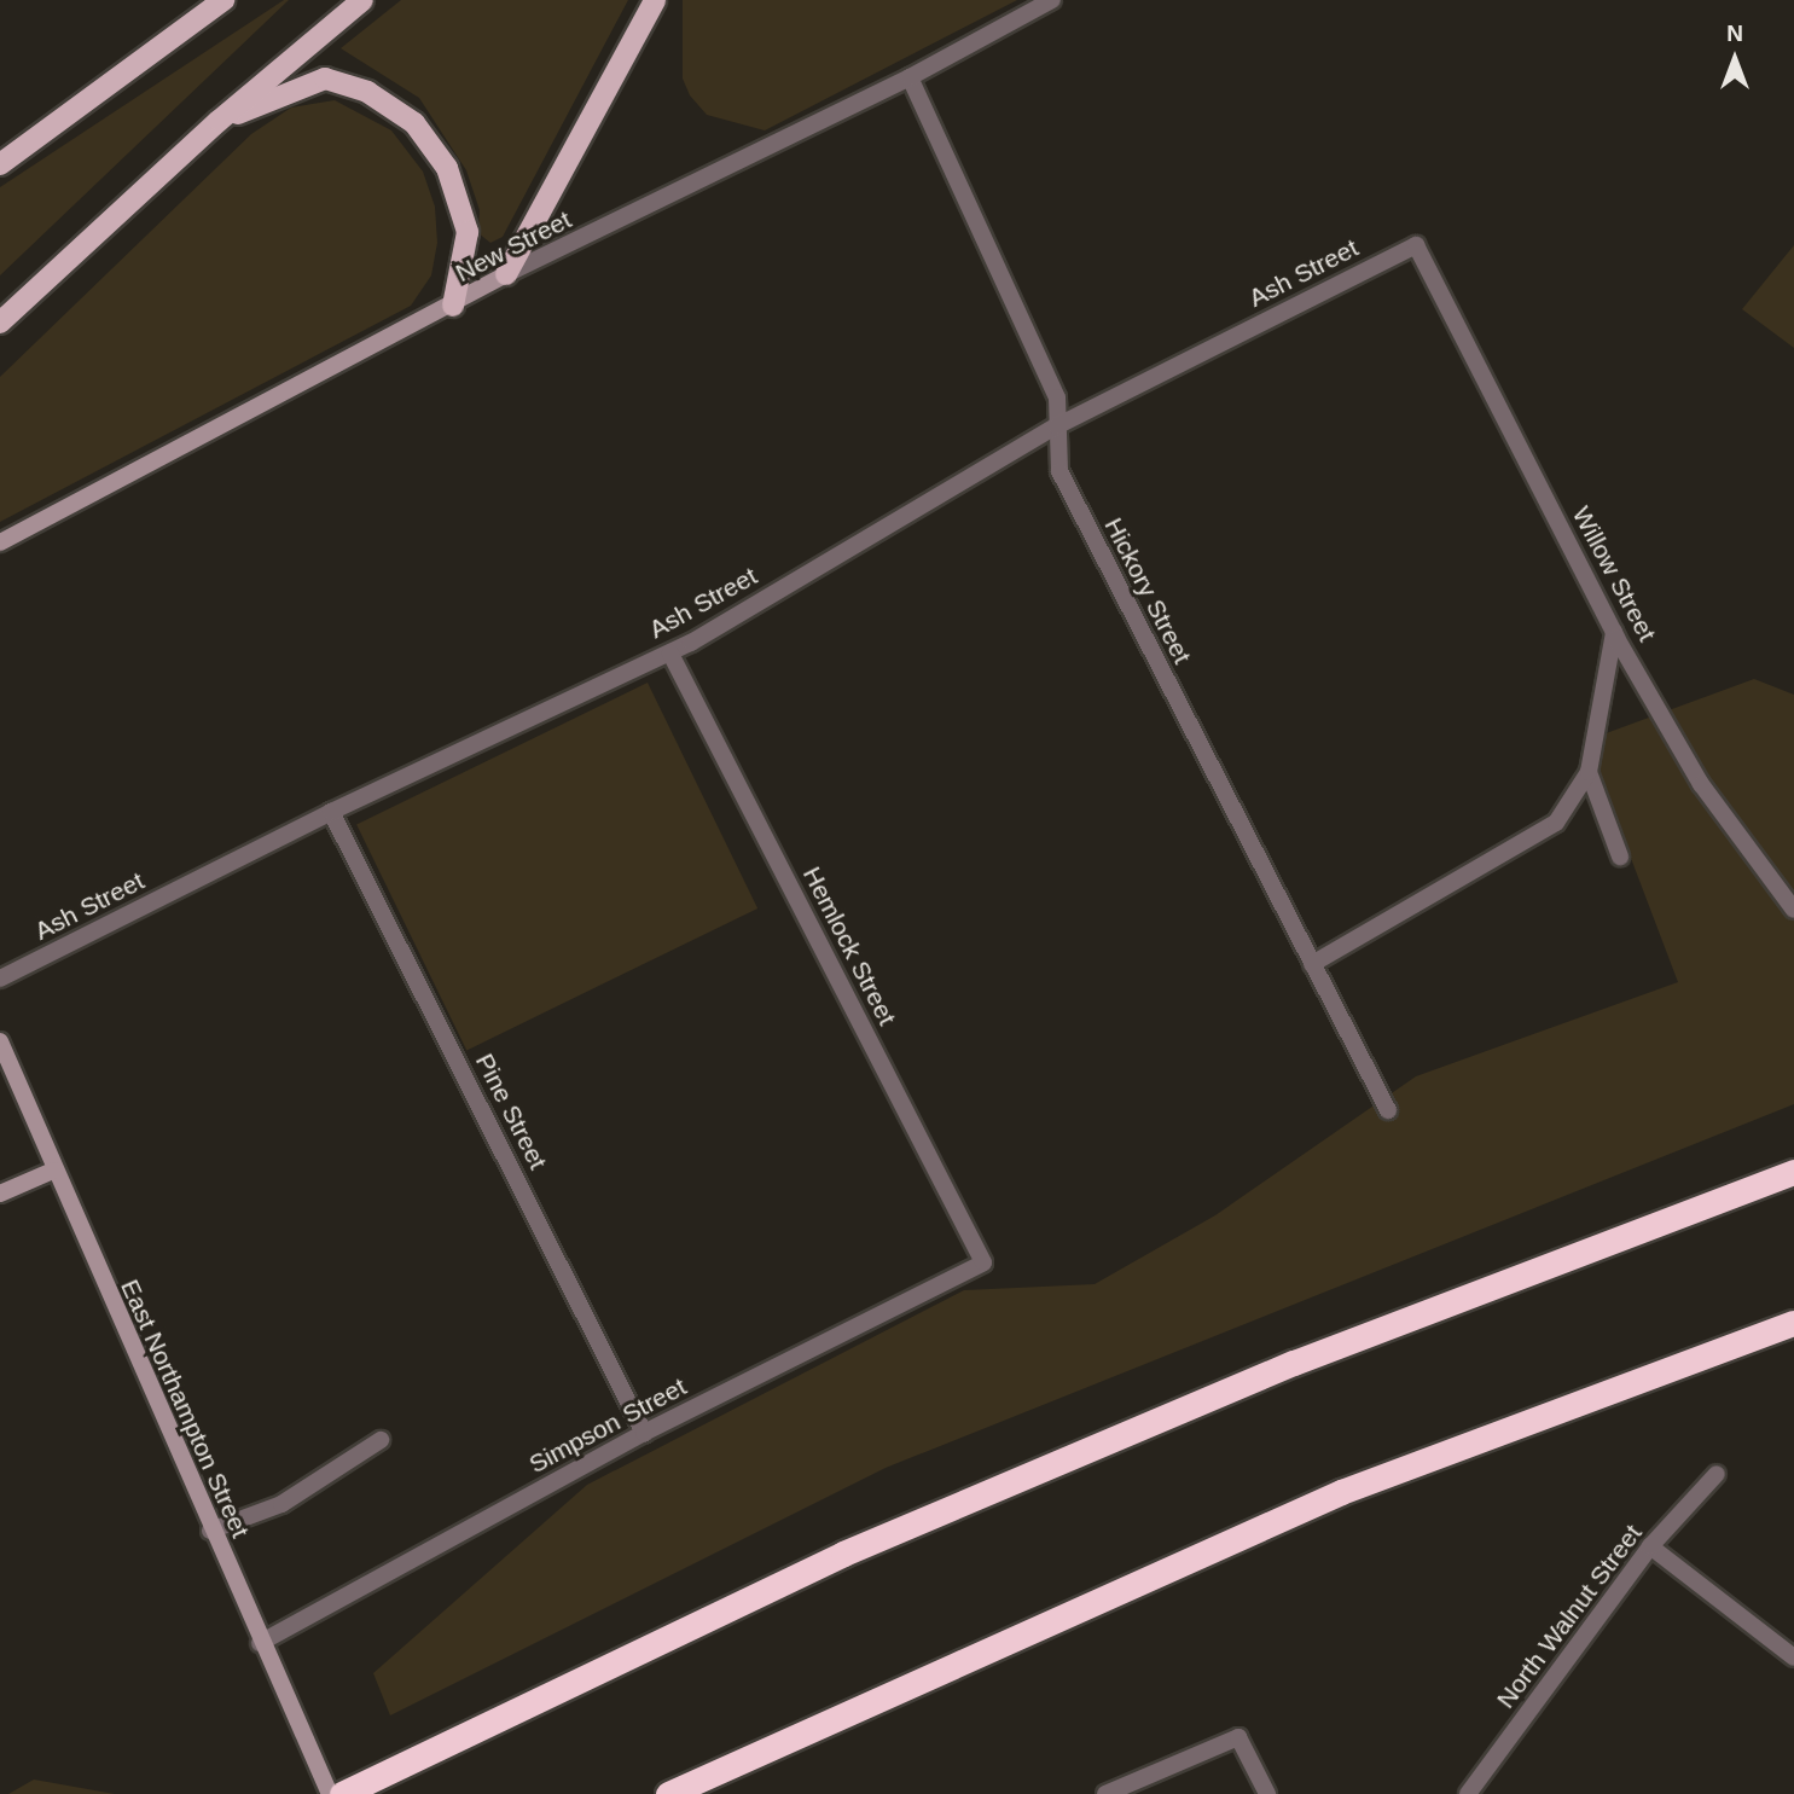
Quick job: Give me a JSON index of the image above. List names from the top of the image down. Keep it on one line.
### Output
{"streets":{"main road":["New Street","East Northampton Street"],"street":["Ash Street","Willow Street","Hickory Street","Hemlock Street","Pine Street","Simpson Street","North Walnut Street"]},"crossings":[["New Street","Hickory Street"],["Ash Street","Willow Street"],["Ash Street","Hickory Street"],["Ash Street","Hemlock Street"],["Ash Street","Pine Street"],["Hemlock Street","Simpson Street"],["Pine Street","Simpson Street"],["East Northampton Street","Simpson Street"]],"north":"top"}
